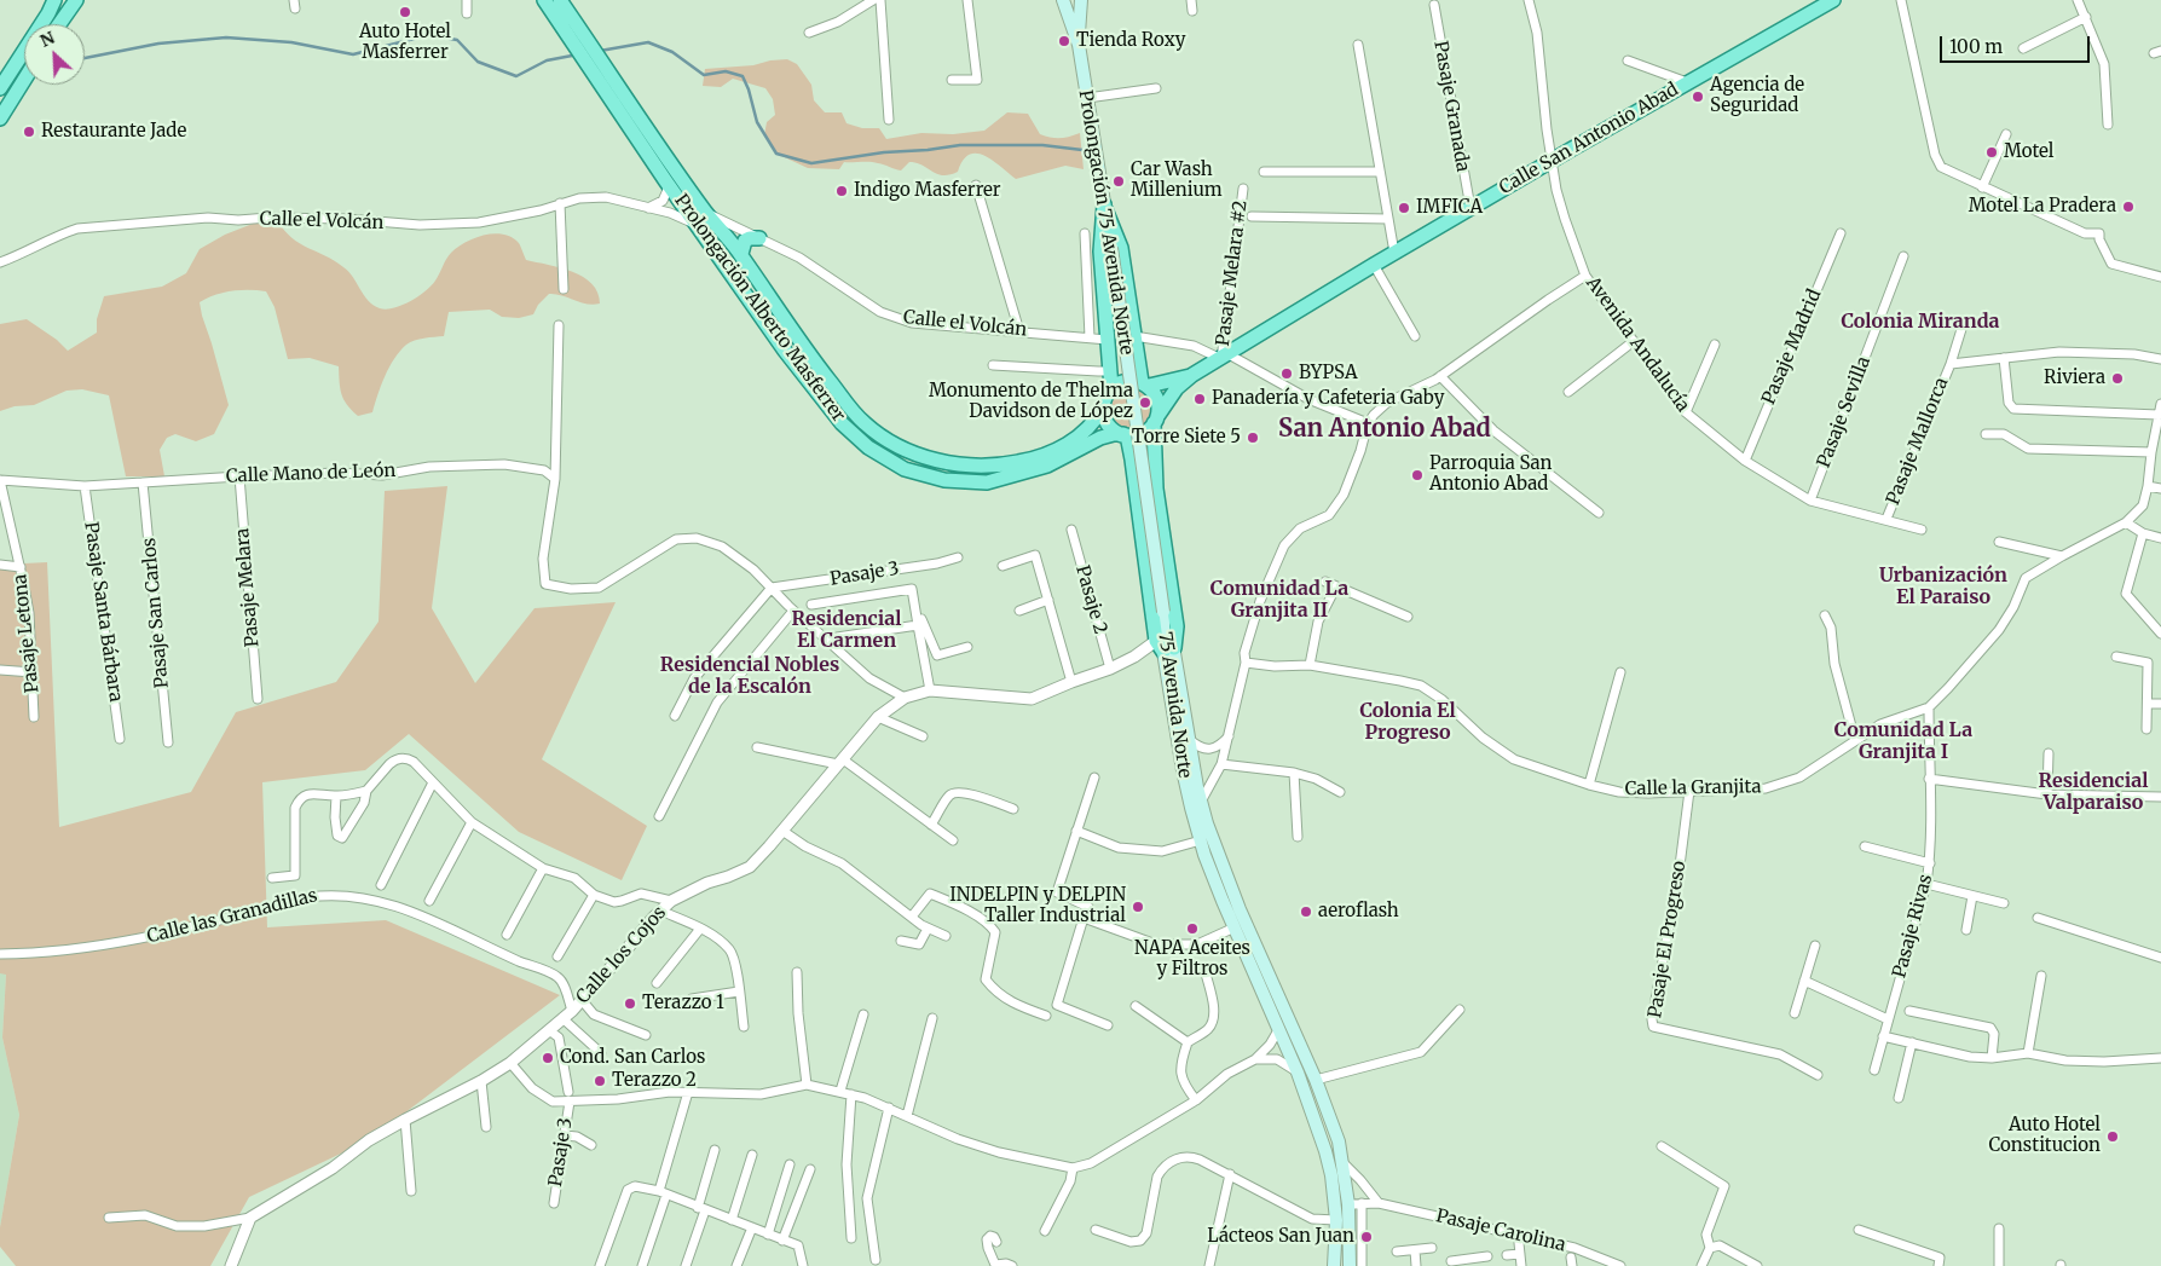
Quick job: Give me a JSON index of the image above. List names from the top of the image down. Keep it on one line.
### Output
{"streets":{"main road":["Calle San Antonio Abad","Prolongación 75 Avenida Norte","Prolongación Alberto Masferrer","75 Avenida Norte"],"street":["Pasaje Granada","Calle el Volcán","Pasaje Melara #2","Avenida Andalucía","Pasaje Madrid","Pasaje Sevilla","Pasaje Mallorca","Calle Mano de León","Pasaje 3","Pasaje Melara","Pasaje 2","Pasaje Santa Bárbara","Pasaje San Carlos","Pasaje Letona","Calle la Granjita","Calle las Granadillas","Pasaje Rivas","Pasaje El Progreso","Calle los Cojos","Pasaje Carolina"]},"crossings":[["Pasaje Granada","Calle San Antonio Abad"],["Calle San Antonio Abad","Pasaje Melara #2"],["Calle San Antonio Abad","Prolongación Alberto Masferrer"],["Calle San Antonio Abad","Avenida Andalucía"],["Calle el Volcán","Prolongación Alberto Masferrer"],["Prolongación 75 Avenida Norte","75 Avenida Norte"],["Avenida Andalucía","Pasaje Madrid"],["Avenida Andalucía","Pasaje Sevilla"],["Avenida Andalucía","Pasaje Mallorca"],["Calle Mano de León","Pasaje Melara"],["Calle Mano de León","Pasaje Santa Bárbara"],["Calle Mano de León","Pasaje San Carlos"],["Calle Mano de León","Pasaje Letona"],["Pasaje 3","Calle los Cojos"],["Pasaje 2","Calle los Cojos"],["75 Avenida Norte","Calle los Cojos"],["75 Avenida Norte","Pasaje Carolina"],["Calle la Granjita","Pasaje Rivas"],["Calle la Granjita","Pasaje El Progreso"],["Calle las Granadillas","Calle los Cojos"]],"districts":["Colonia Miranda","San Antonio Abad","Urbanización El Paraiso","Comunidad La Granjita II","Residencial El Carmen","Residencial Nobles de la Escalón","Colonia El Progreso","Comunidad La Granjita I","Residencial Valparaiso"],"places":["Auto Hotel Masferrer","Tienda Roxy","Agencia de Seguridad","Restaurante Jade","Motel","Car Wash Millenium","Indigo Masferrer","Motel La Pradera","IMFICA","BYPSA","Riviera","Panadería y Cafeteria Gaby","Monumento de Thelma Davidson de López","Torre Siete 5","Parroquia San Antonio Abad","INDELPIN y DELPIN Taller Industrial","aeroflash","NAPA Aceites y Filtros","Terazzo 1","Cond. San Carlos","Terazzo 2","Auto Hotel Constitucion","Lácteos San Juan"],"scale_bar":"100 m","north":"top left"}
